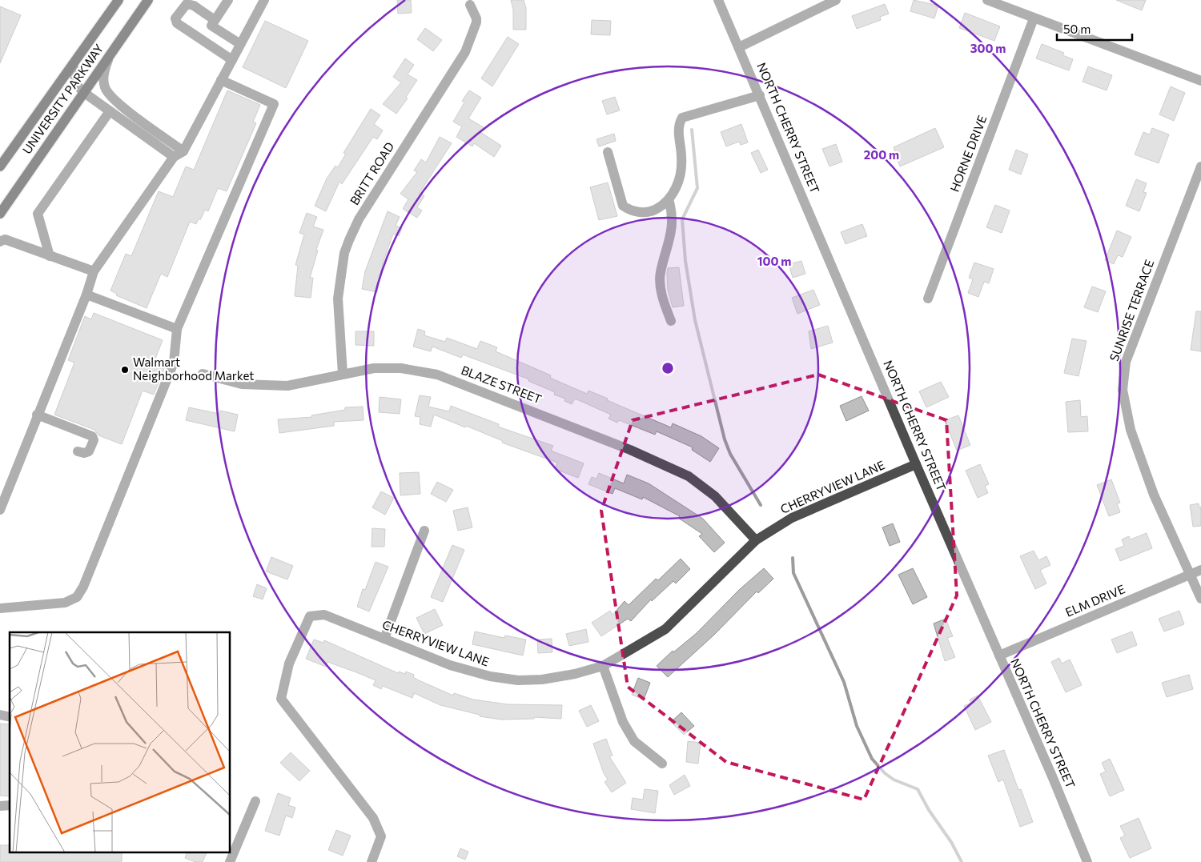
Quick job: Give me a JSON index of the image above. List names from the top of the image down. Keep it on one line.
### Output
{"streets":{"main road":["UNIVERSITY PARKWAY"],"street":["NORTH CHERRY STREET","HORNE DRIVE","BRITT ROAD","SUNRISE TERRACE","BLAZE STREET","CHERRYVIEW LANE","ELM DRIVE"]},"crossings":[["NORTH CHERRY STREET","CHERRYVIEW LANE"],["NORTH CHERRY STREET","ELM DRIVE"],["BRITT ROAD","BLAZE STREET"],["SUNRISE TERRACE","ELM DRIVE"],["BLAZE STREET","CHERRYVIEW LANE"]],"places":["Walmart Neighborhood Market"],"scale_bar":"50 m","rings":["300 m","200 m","100 m"]}
